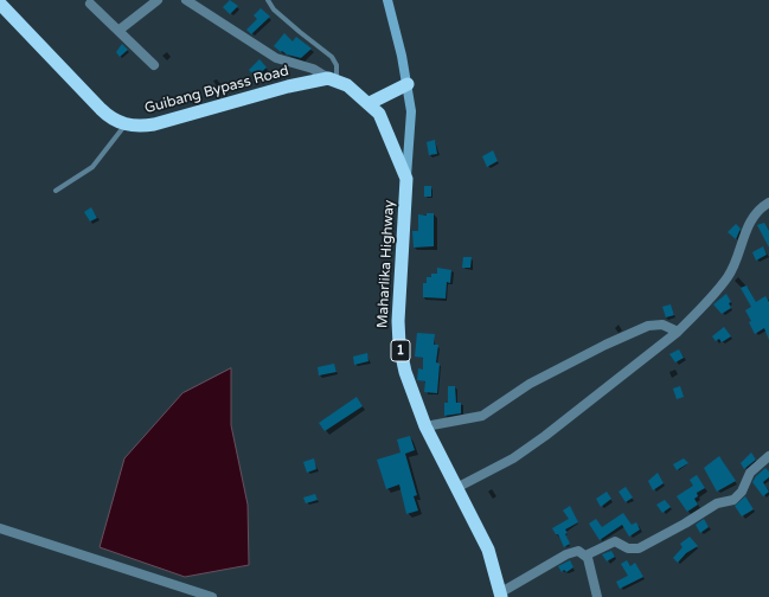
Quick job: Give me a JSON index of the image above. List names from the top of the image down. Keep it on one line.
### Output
{"streets":{"highway":["Guibang Bypass Road","Maharlika Highway","1"]}}
